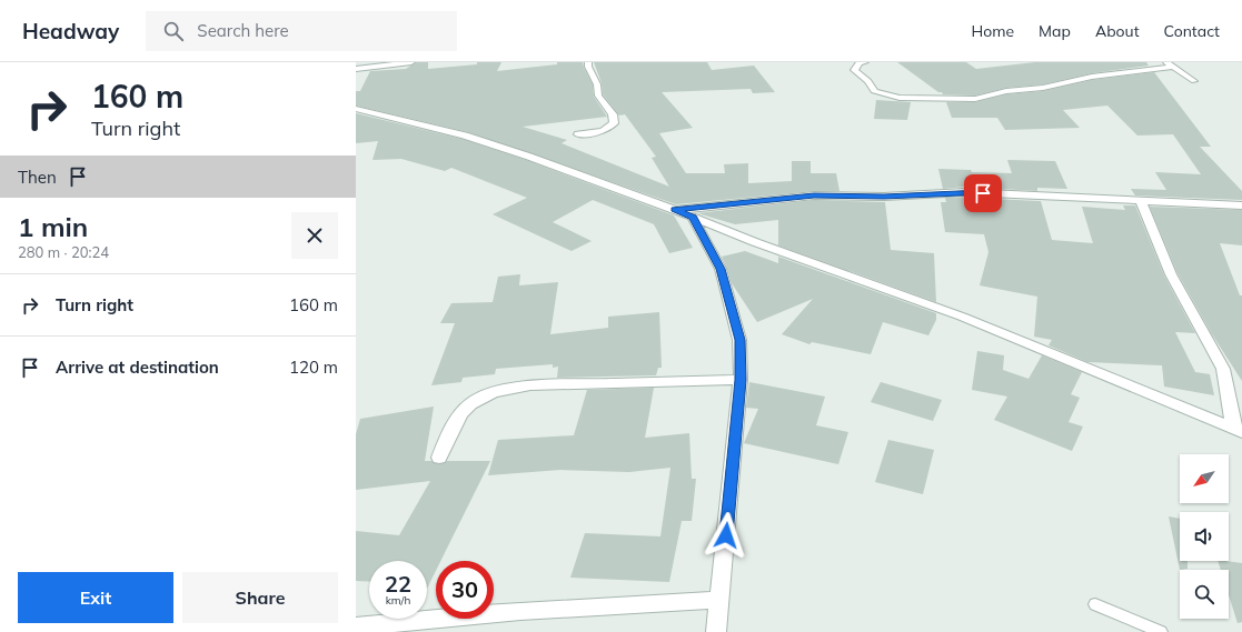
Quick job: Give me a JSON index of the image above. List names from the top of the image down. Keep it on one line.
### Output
{"north":"bottom left","page":{"header":"Headway","search":"Search here","nav":["Home","Map","About","Contact"],"turn":["160 m","Turn right"],"then":"Then","heading":["1 min","280 m · 20:24"],"list":[{"name":"Turn right","value":"160 m"},{"name":"Arrive at destination","value":"120 m"}],"speed":"22 km/h","limit":"30","buttons":["Exit","Share"]}}
